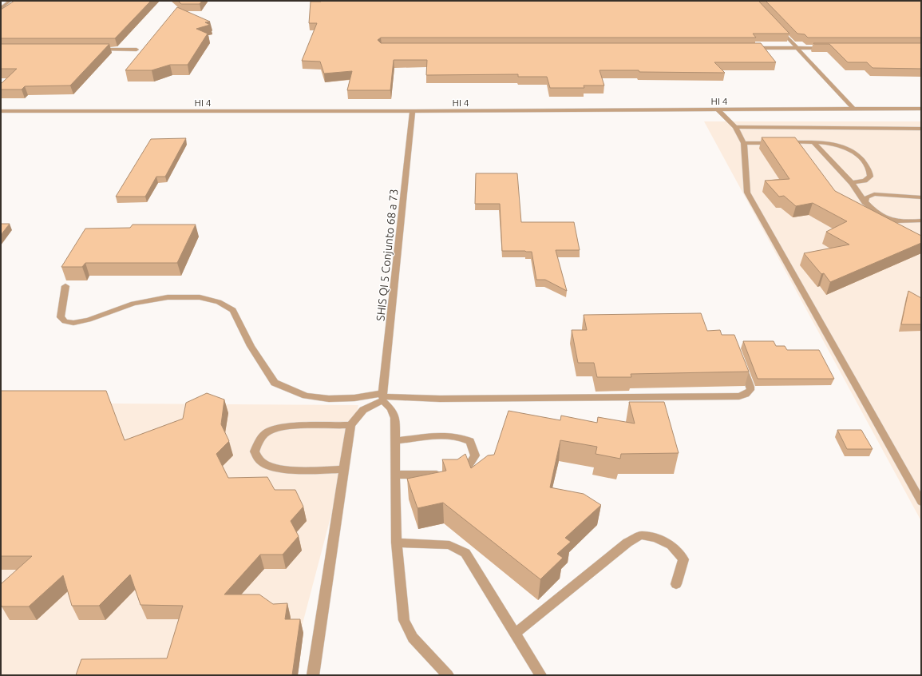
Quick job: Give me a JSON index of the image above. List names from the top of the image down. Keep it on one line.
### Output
{"streets":{"street":["HI 4","SHIS QI 5 Conjunto 68 a 73"]},"crossings":[["HI 4","SHIS QI 5 Conjunto 68 a 73"]]}
